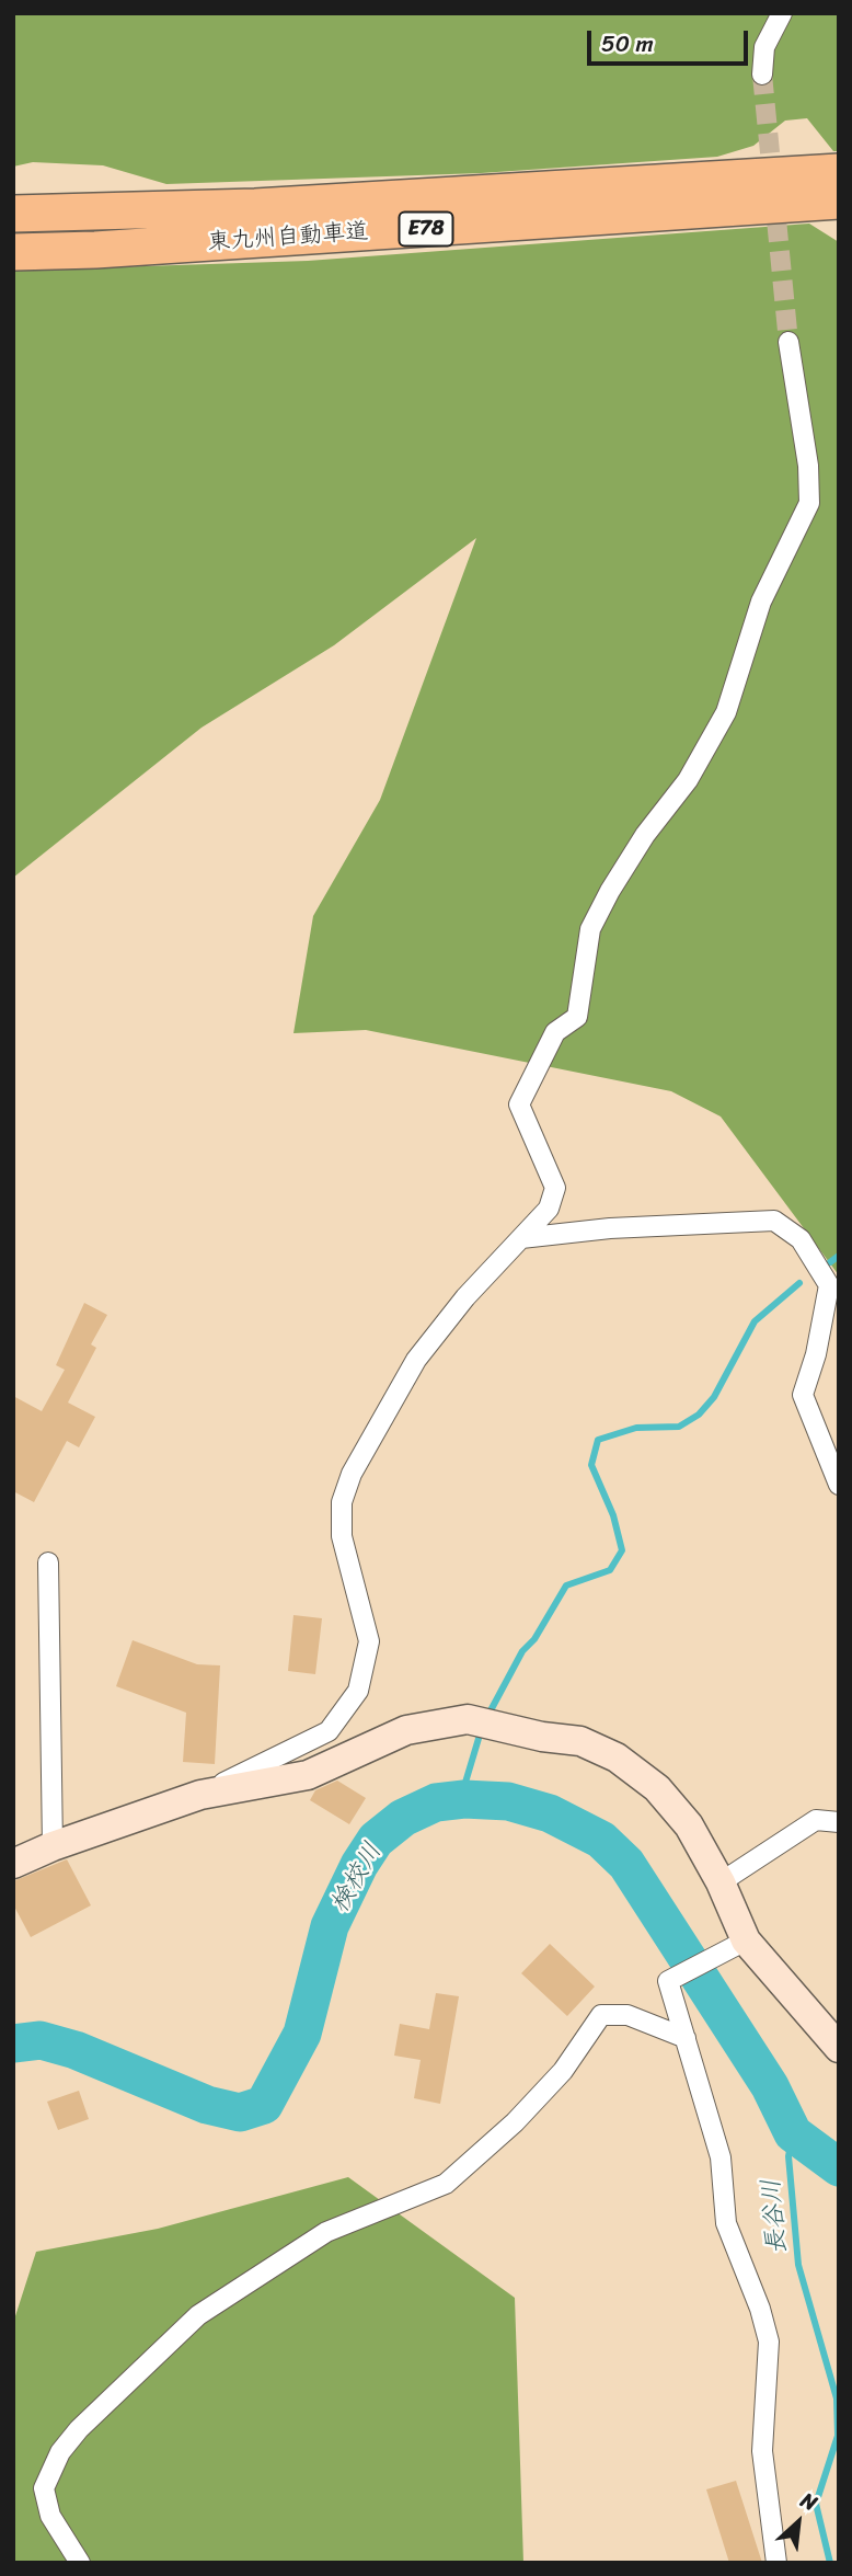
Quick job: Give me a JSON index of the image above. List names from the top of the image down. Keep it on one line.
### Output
{"streets":{"highway":["E78","東九州自動車道"]},"water":["検校川","長谷川"],"scale_bar":"50 m","north":"top right"}
